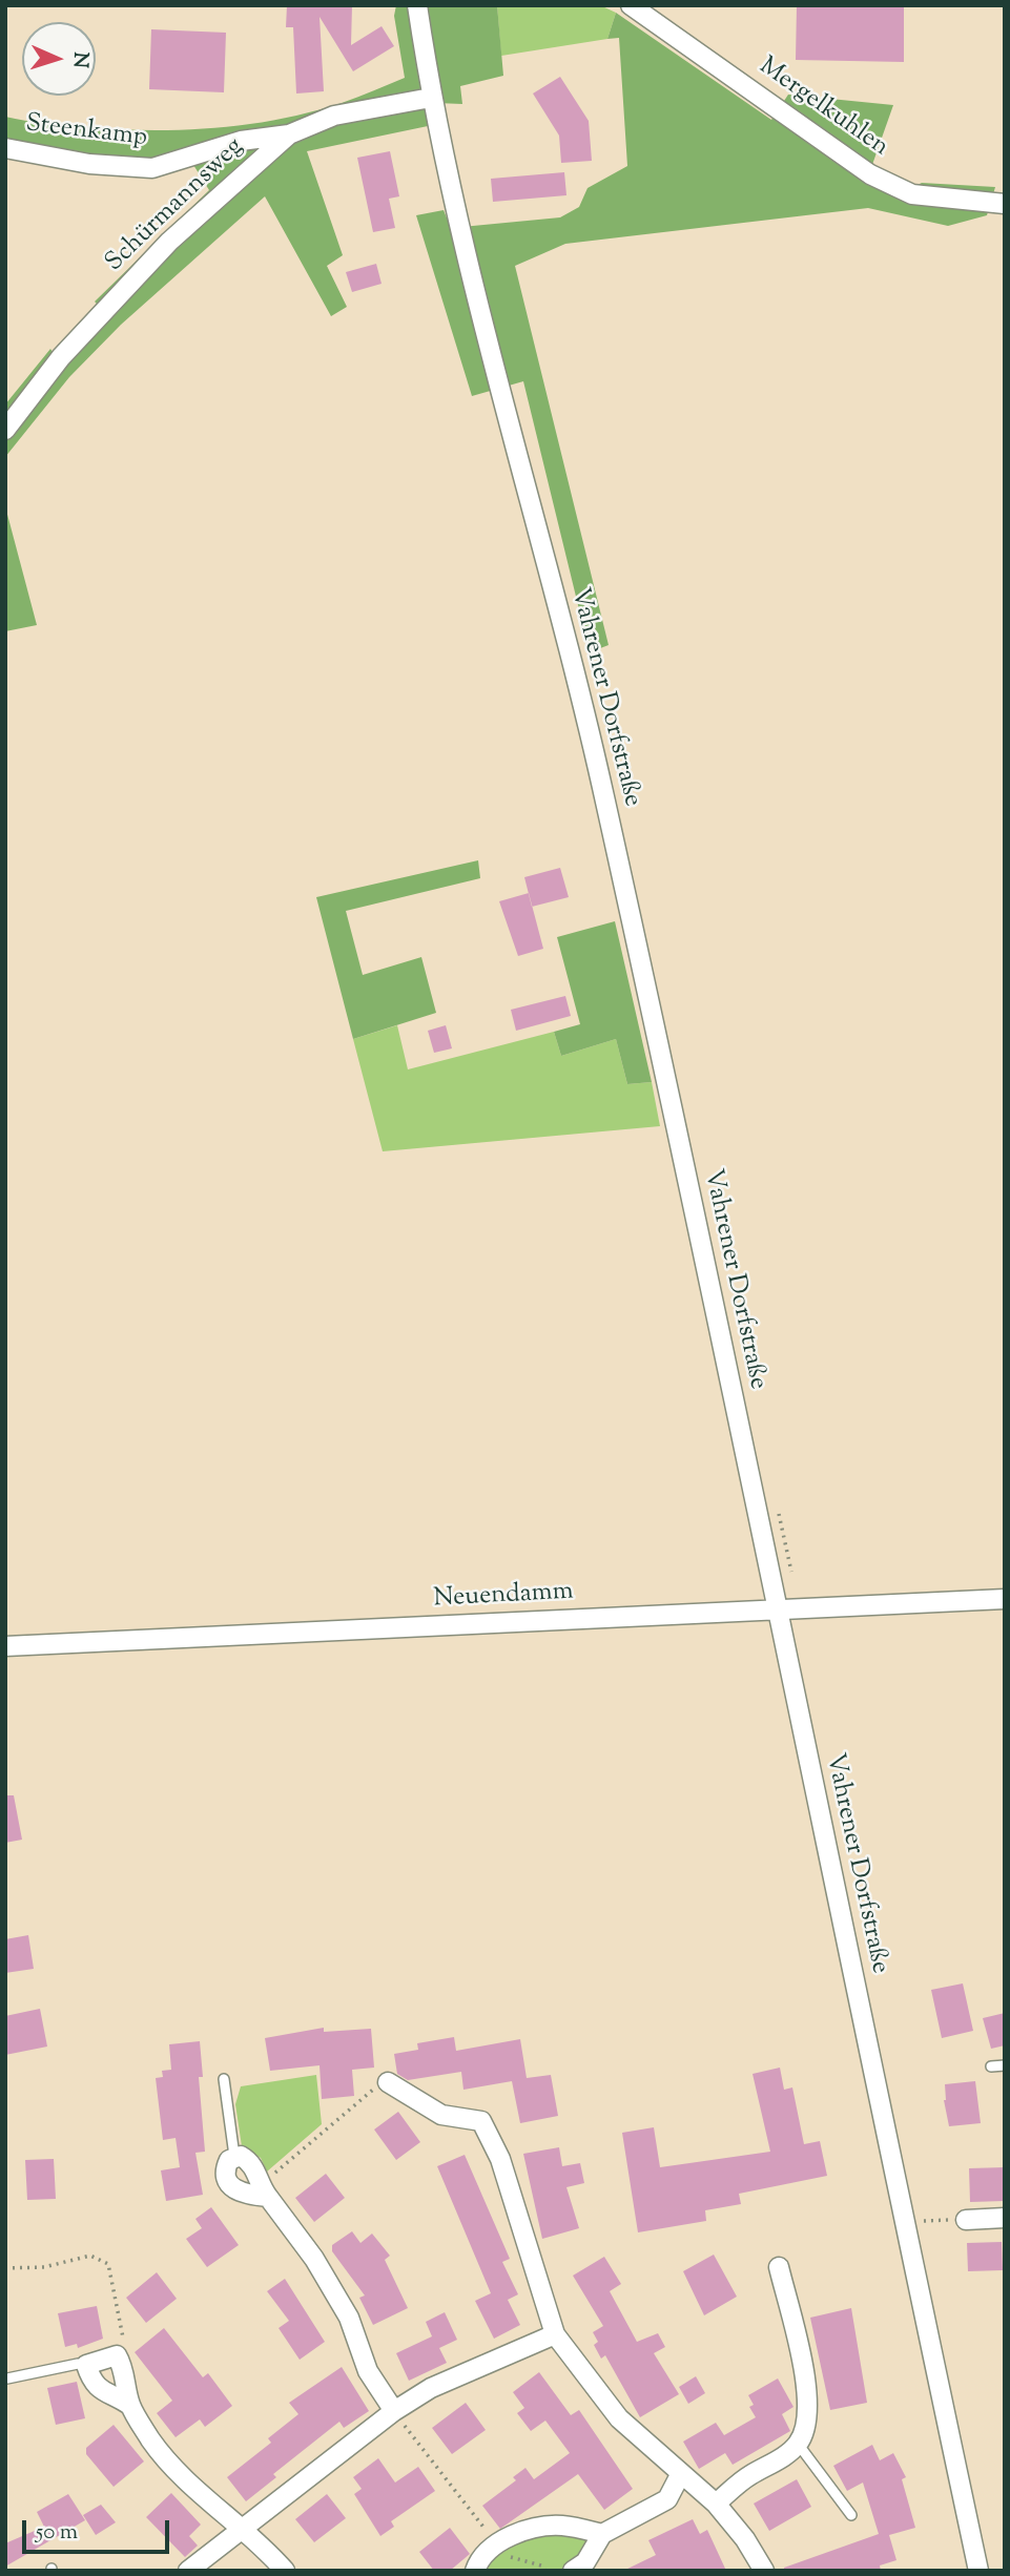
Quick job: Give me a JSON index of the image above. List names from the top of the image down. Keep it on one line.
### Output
{"streets":{"street":["Mergelkuhlen","Steenkamp","Schürmannsweg","Vahrener Dorfstraße","Neuendamm"]},"crossings":[["Steenkamp","Schürmannsweg"],["Schürmannsweg","Vahrener Dorfstraße"],["Vahrener Dorfstraße","Neuendamm"]],"scale_bar":"50 m","north":"right"}
